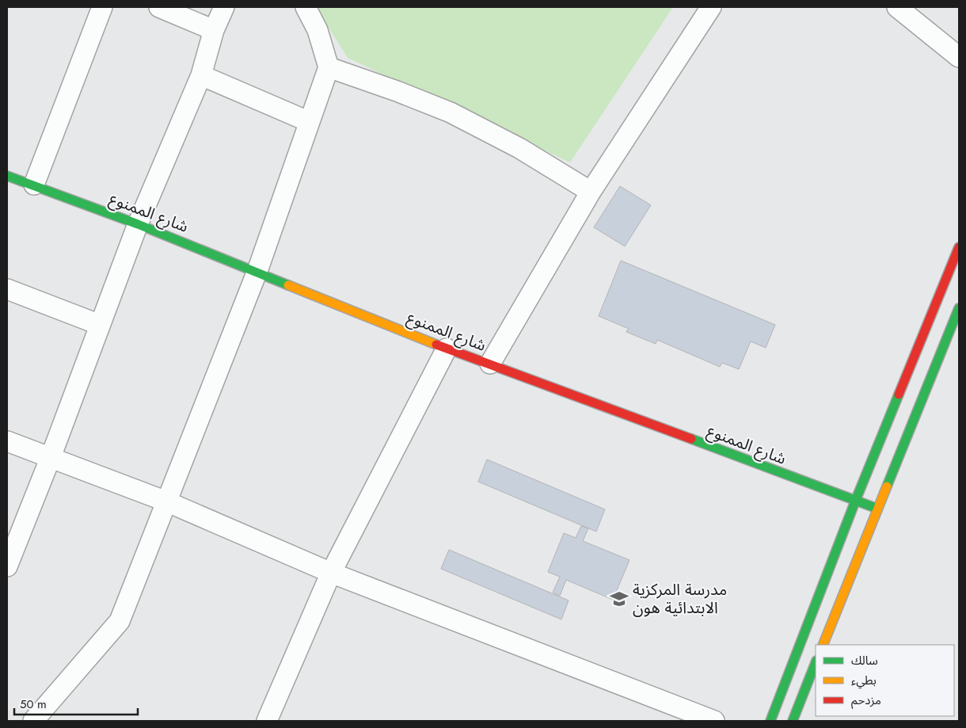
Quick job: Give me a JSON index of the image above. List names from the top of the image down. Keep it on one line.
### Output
{"streets":{"street":["شارع الممنوع"]},"places":{"school or university":["مدرسة المركزية الابتدائية هون"]},"legend":["سالك","بطيء","مزدحم"],"scale_bar":"50 m"}
